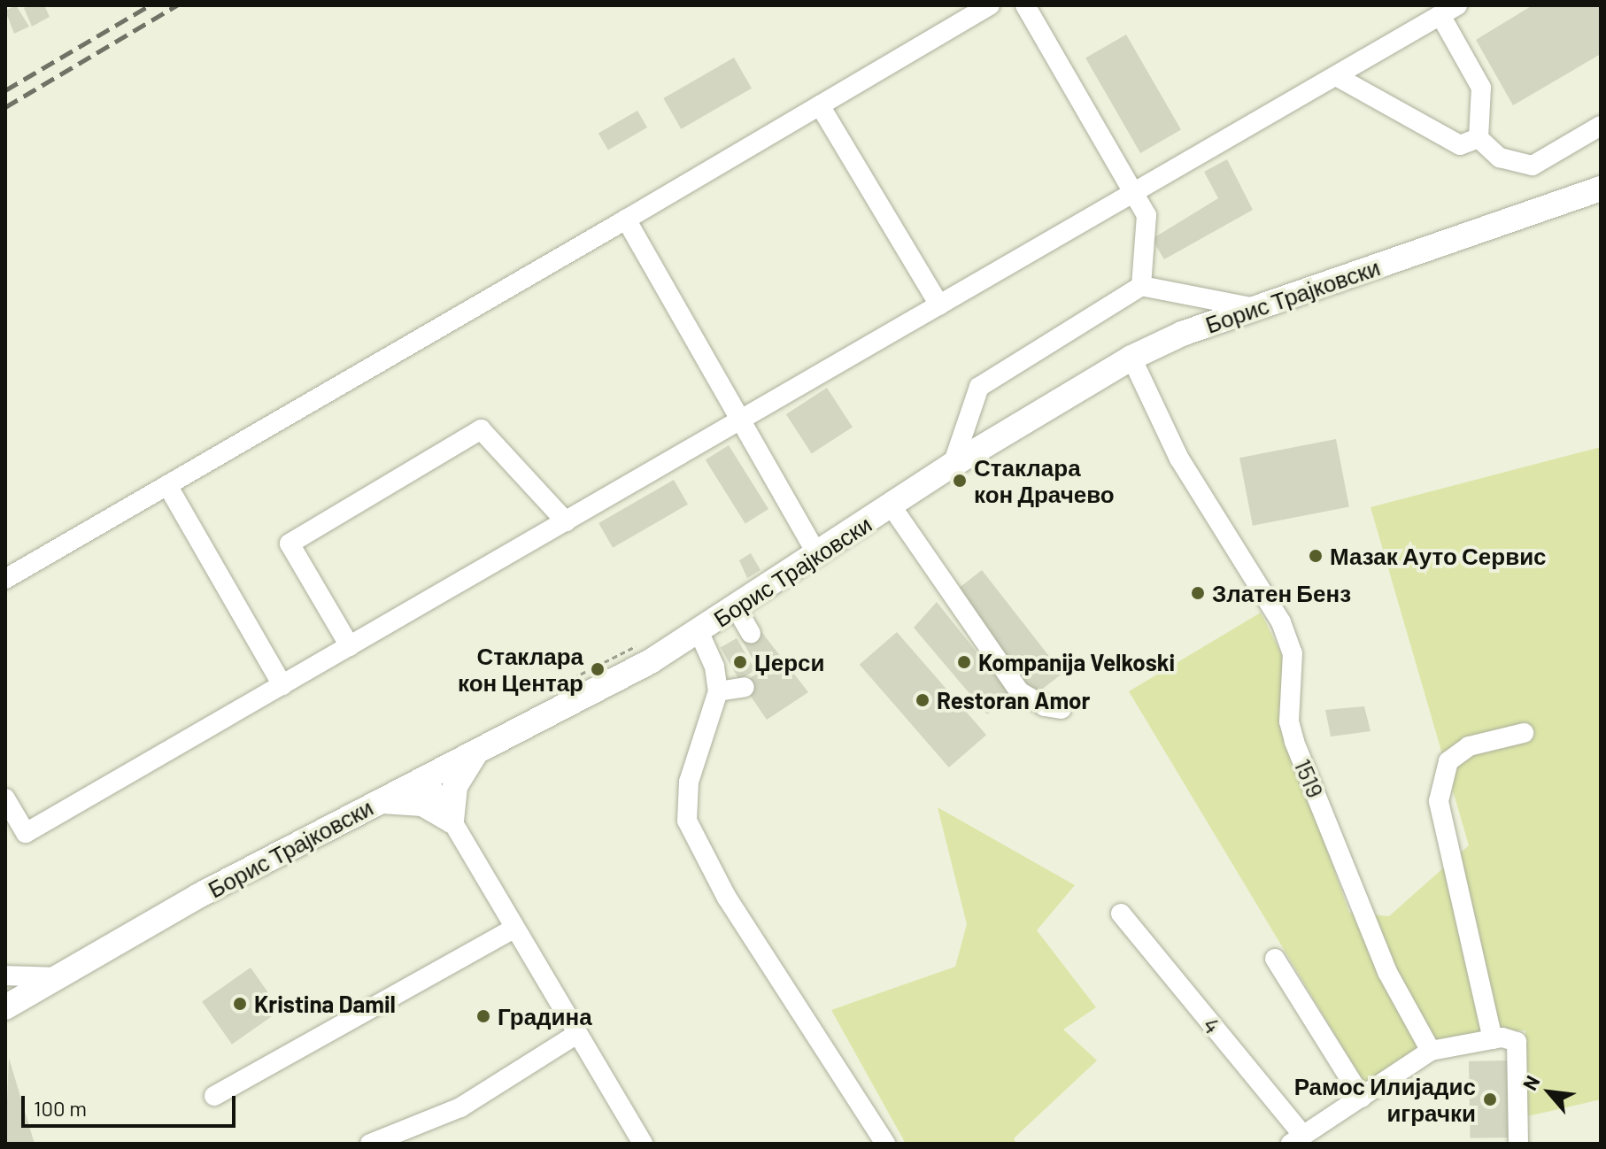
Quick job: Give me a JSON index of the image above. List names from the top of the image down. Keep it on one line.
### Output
{"streets":{"main road":["Борис Трајковски"],"street":["1519","4"]},"crossings":[["Борис Трајковски","1519"]],"places":["Стаклара кон Драчево","Мазак Ауто Сервис","Златен Бенз","Џерси","Kompanija Velkoski","Стаклара кон Центар","Restoran Amor","Kristina Damil","Градина","Рамос Илијадис играчки"],"scale_bar":"100 m","north":"top left"}
